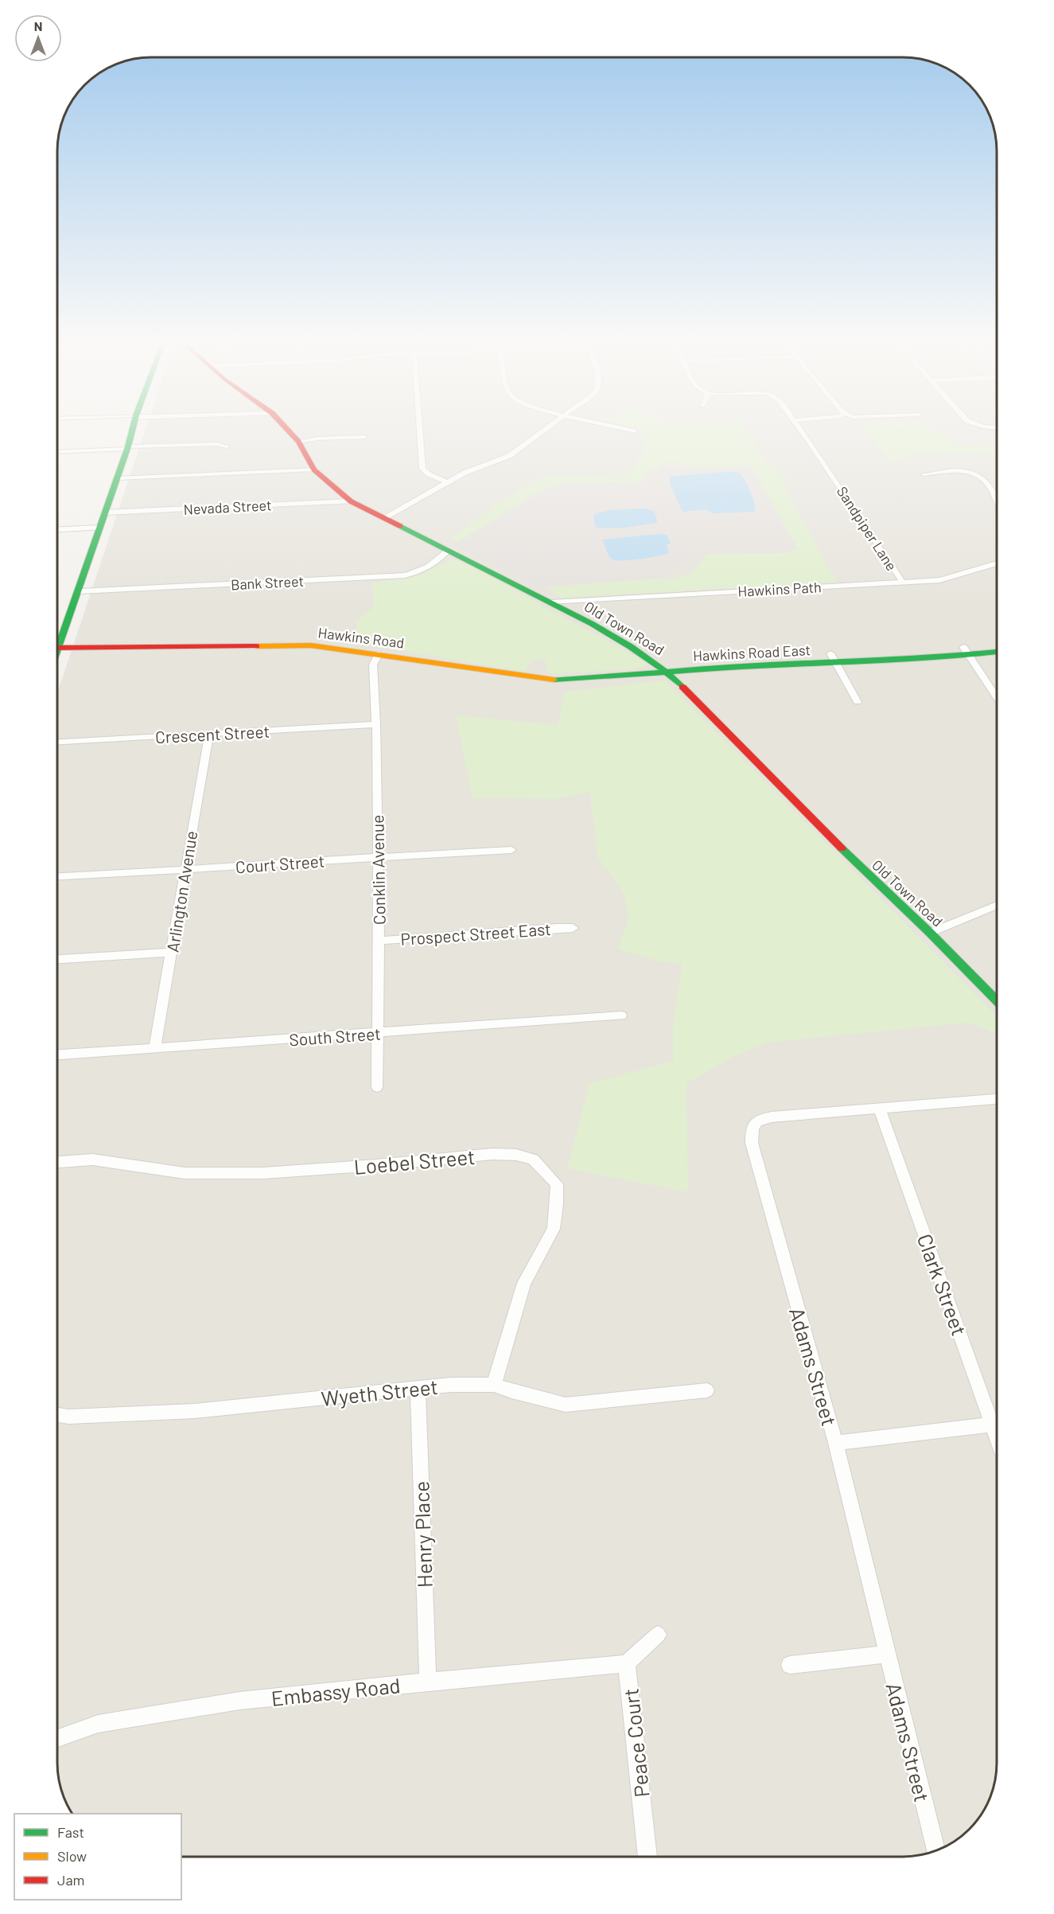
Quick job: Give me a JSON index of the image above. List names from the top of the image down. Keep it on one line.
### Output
{"streets":{"street":["Nevada Street","Sandpiper Lane","Bank Street","Hawkins Path","Old Town Road","Hawkins Road","Hawkins Road East","Crescent Street","Court Street","Conklin Avenue","Arlington Avenue","Prospect Street East","South Street","Loebel Street","Clark Street","Adams Street","Wyeth Street","Henry Place","Embassy Road","Peace Court"]},"crossings":[["Nevada Street","Old Town Road"],["Sandpiper Lane","Hawkins Path"],["Bank Street","Old Town Road"],["Hawkins Path","Old Town Road"],["Old Town Road","Hawkins Road"],["Old Town Road","Hawkins Road East"],["Hawkins Road","Hawkins Road East"],["Hawkins Road","Conklin Avenue"],["Crescent Street","Conklin Avenue"],["Crescent Street","Arlington Avenue"],["Court Street","Conklin Avenue"],["Court Street","Arlington Avenue"],["Conklin Avenue","Prospect Street East"],["Conklin Avenue","South Street"],["Arlington Avenue","South Street"],["Loebel Street","Wyeth Street"],["Clark Street","Adams Street"],["Wyeth Street","Henry Place"],["Henry Place","Embassy Road"],["Embassy Road","Peace Court"]],"legend":["Fast","Slow","Jam"],"north":"top"}
